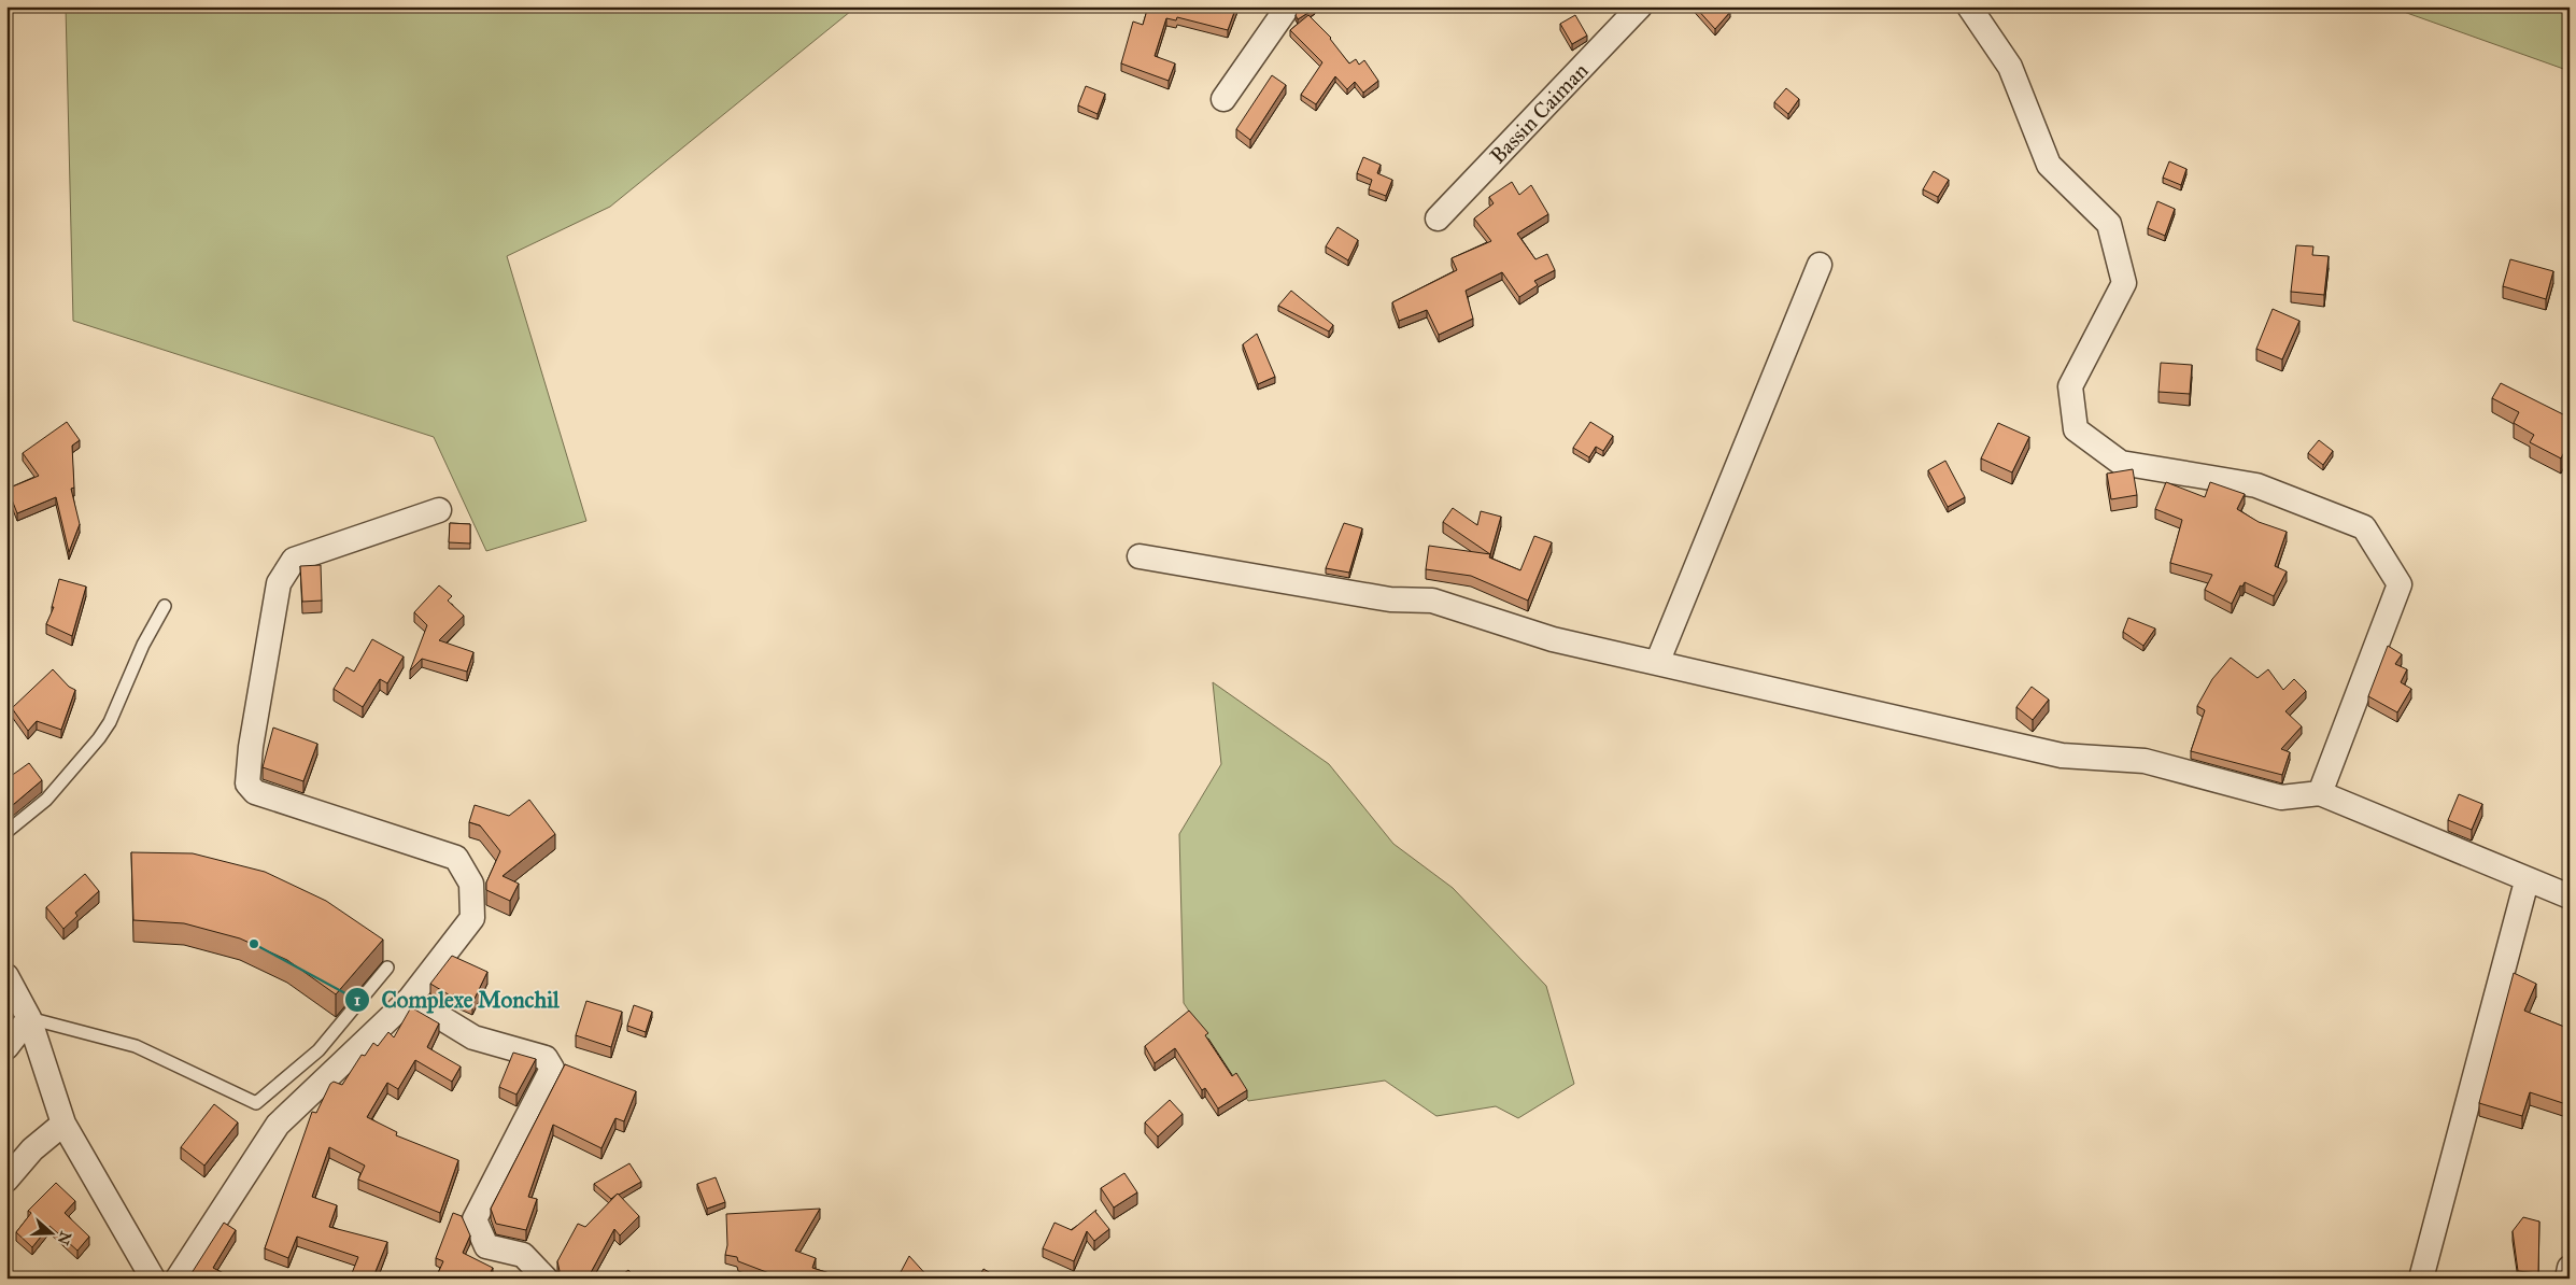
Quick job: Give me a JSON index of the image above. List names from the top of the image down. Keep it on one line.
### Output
{"streets":{"street":["Bassin Caiman"]},"places":["Complexe Monchil"],"north":"right"}
